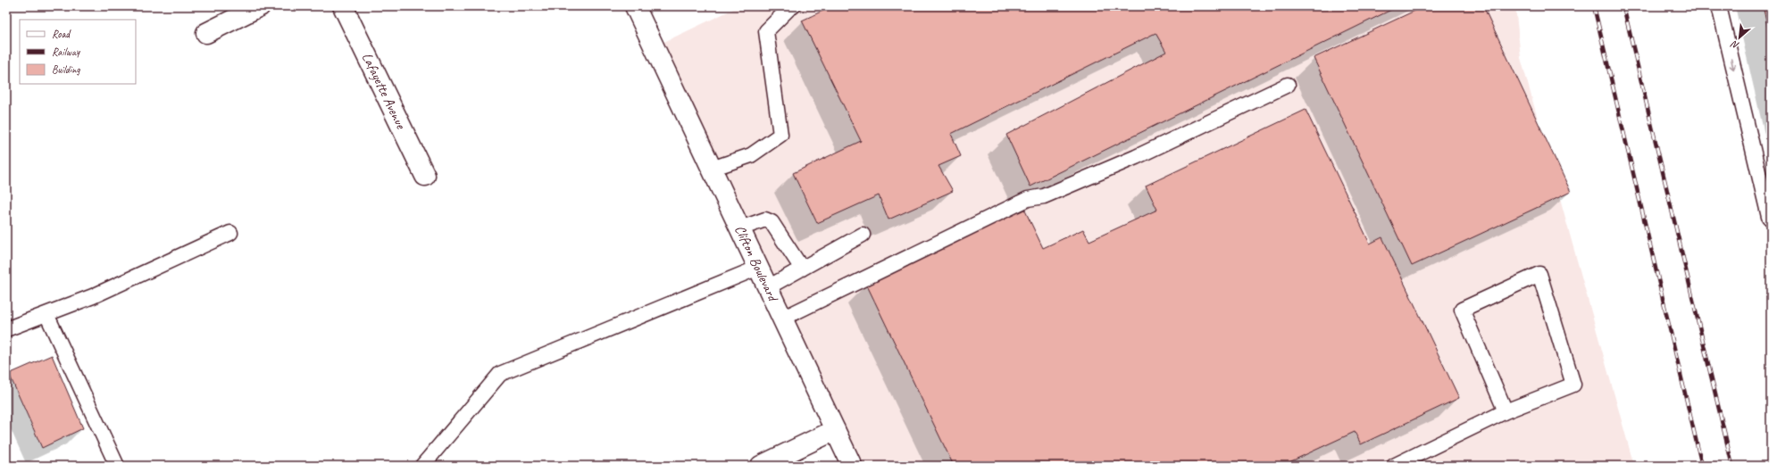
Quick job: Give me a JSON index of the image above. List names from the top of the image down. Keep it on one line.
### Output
{"streets":{"street":["Lafayette Avenue","Clifton Boulevard"]},"legend":["Road","Railway","Building"],"north":"bottom left"}
